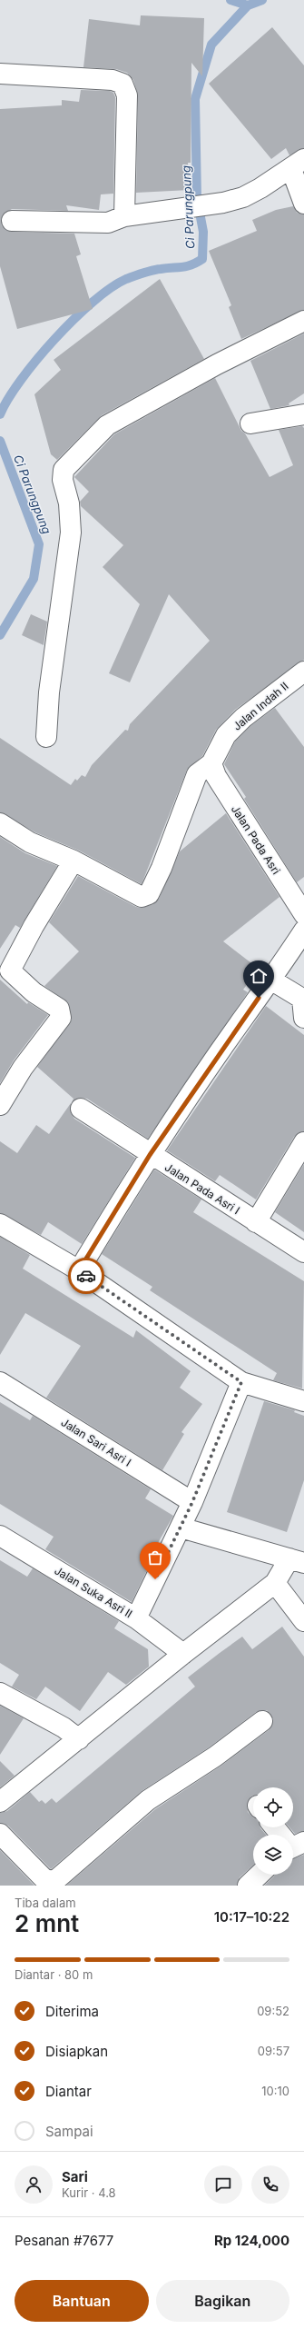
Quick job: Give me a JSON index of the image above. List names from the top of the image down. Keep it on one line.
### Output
{"streets":{"street":["Jalan Indah II","Jalan Pada Asri","Jalan Pada Asri I","Jalan Sari Asri I","Jalan Suka Asri II"]},"crossings":[["Jalan Indah II","Jalan Pada Asri"]],"water":["Ci Parungpung"],"page":{"heading":["2 mnt","Tiba dalam","10:17–10:22"],"panel":["Sari","Kurir · 4.8","Pesanan #7677","Rp 124,000"],"bar":"Diantar · 80 m","list":[["Diterima","09:52"],["Disiapkan","09:57"],["Diantar","10:10"],"Sampai"],"buttons":["Bantuan","Bagikan"]}}
